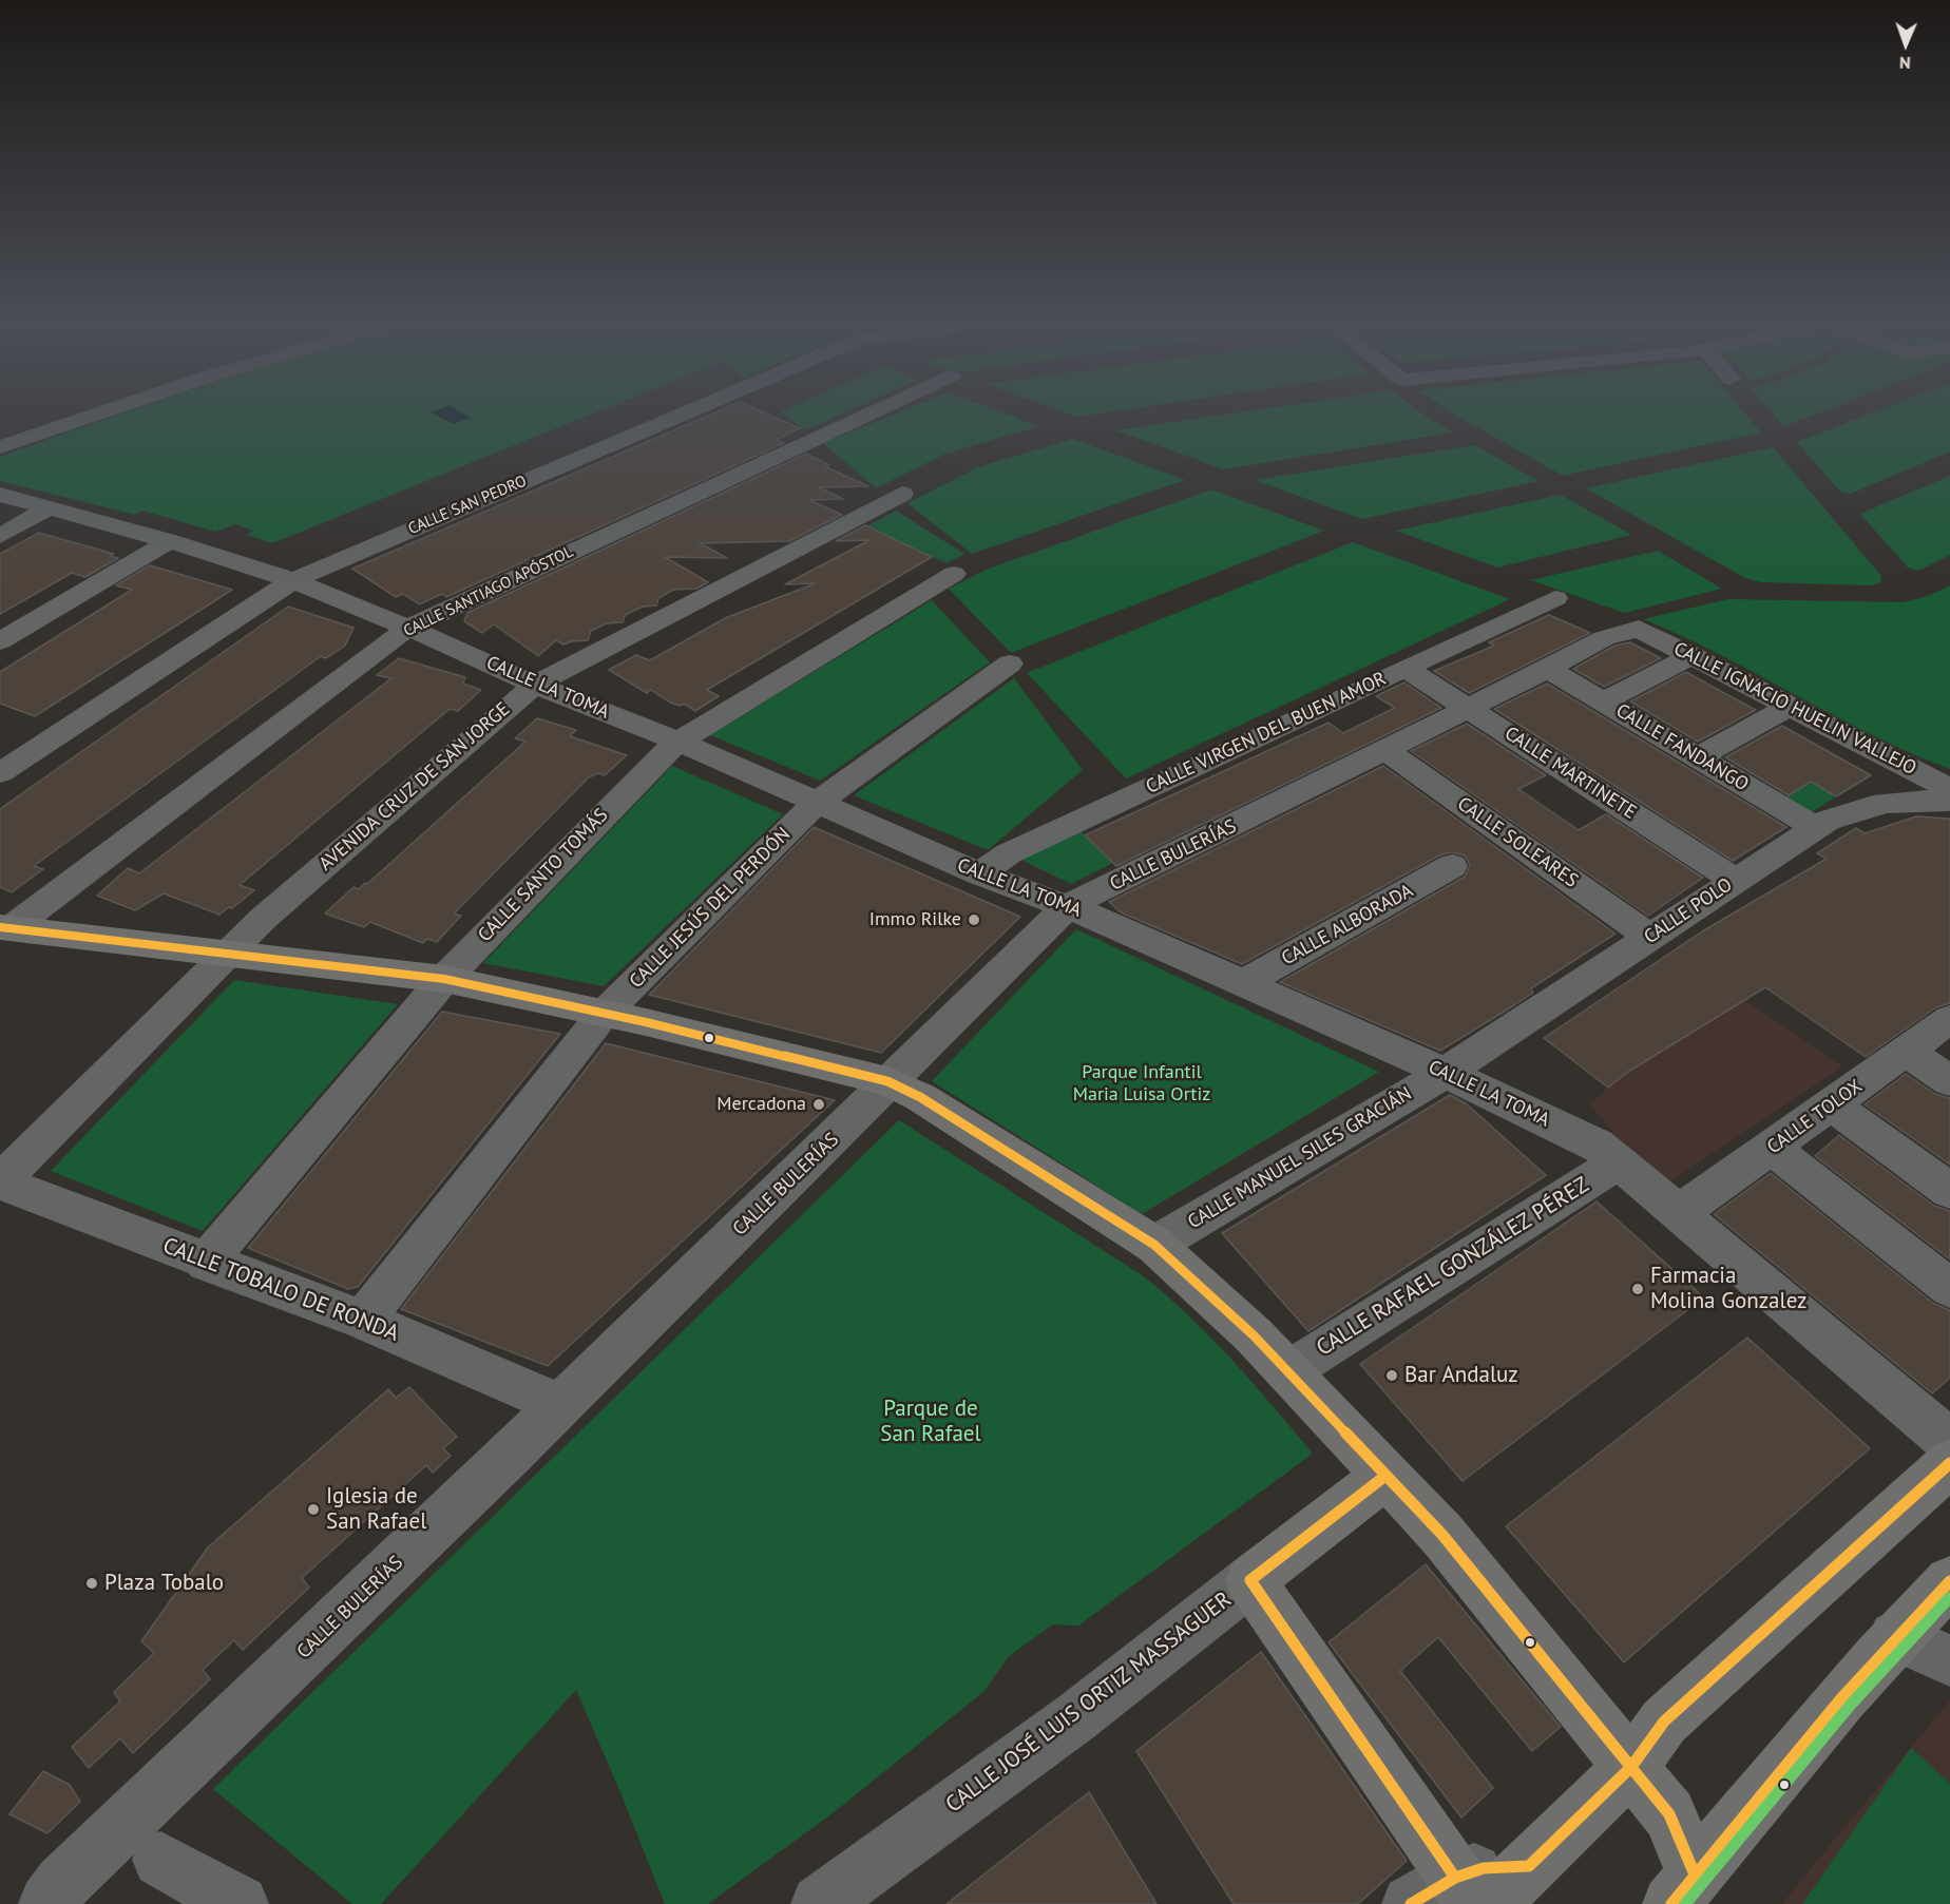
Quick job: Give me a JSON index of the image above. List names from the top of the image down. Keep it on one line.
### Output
{"streets":{"main road":["CALLE JOSÉ LUIS ORTIZ MASSAGUER"],"street":["CALLE SAN PEDRO","CALLE SANTIAGO APÓSTOL","CALLE LA TOMA","CALLE IGNACIO HUELIN VALLEJO","CALLE VIRGEN DEL BUEN AMOR","CALLE FANDANGO","CALLE MARTINETE","AVENIDA CRUZ DE SAN JORGE","CALLE SOLEARES","CALLE BULERÍAS","CALLE SANTO TOMÁS","CALLE JESÚS DEL PERDÓN","CALLE POLO","CALLE ALBORADA","CALLE TOLOX","CALLE MANUEL SILES GRACIÁN","CALLE RAFAEL GONZÁLEZ PÉREZ","CALLE TOBALO DE RONDA"]},"crossings":[["CALLE SAN PEDRO","CALLE LA TOMA"],["CALLE SANTIAGO APÓSTOL","CALLE LA TOMA"],["CALLE LA TOMA","CALLE VIRGEN DEL BUEN AMOR"],["CALLE LA TOMA","AVENIDA CRUZ DE SAN JORGE"],["CALLE LA TOMA","CALLE BULERÍAS"],["CALLE LA TOMA","CALLE SANTO TOMÁS"],["CALLE LA TOMA","CALLE JESÚS DEL PERDÓN"],["CALLE LA TOMA","CALLE POLO"],["CALLE LA TOMA","CALLE ALBORADA"],["CALLE LA TOMA","CALLE TOLOX"],["CALLE LA TOMA","CALLE MANUEL SILES GRACIÁN"],["CALLE LA TOMA","CALLE RAFAEL GONZÁLEZ PÉREZ"],["CALLE IGNACIO HUELIN VALLEJO","CALLE BULERÍAS"],["CALLE VIRGEN DEL BUEN AMOR","CALLE MARTINETE"],["CALLE FANDANGO","CALLE BULERÍAS"],["CALLE FANDANGO","CALLE POLO"],["CALLE MARTINETE","CALLE BULERÍAS"],["CALLE MARTINETE","CALLE POLO"],["AVENIDA CRUZ DE SAN JORGE","CALLE TOBALO DE RONDA"],["CALLE SOLEARES","CALLE BULERÍAS"],["CALLE SOLEARES","CALLE POLO"],["CALLE BULERÍAS","CALLE TOBALO DE RONDA"],["CALLE SANTO TOMÁS","CALLE TOBALO DE RONDA"],["CALLE JESÚS DEL PERDÓN","CALLE TOBALO DE RONDA"],["CALLE POLO","CALLE MANUEL SILES GRACIÁN"]],"parks":["Parque Infantil Maria Luisa Ortiz","Parque de San Rafael"],"places":["Immo Rilke","Mercadona","Farmacia Molina Gonzalez","Bar Andaluz","Iglesia de San Rafael","Plaza Tobalo"],"north":"bottom"}
